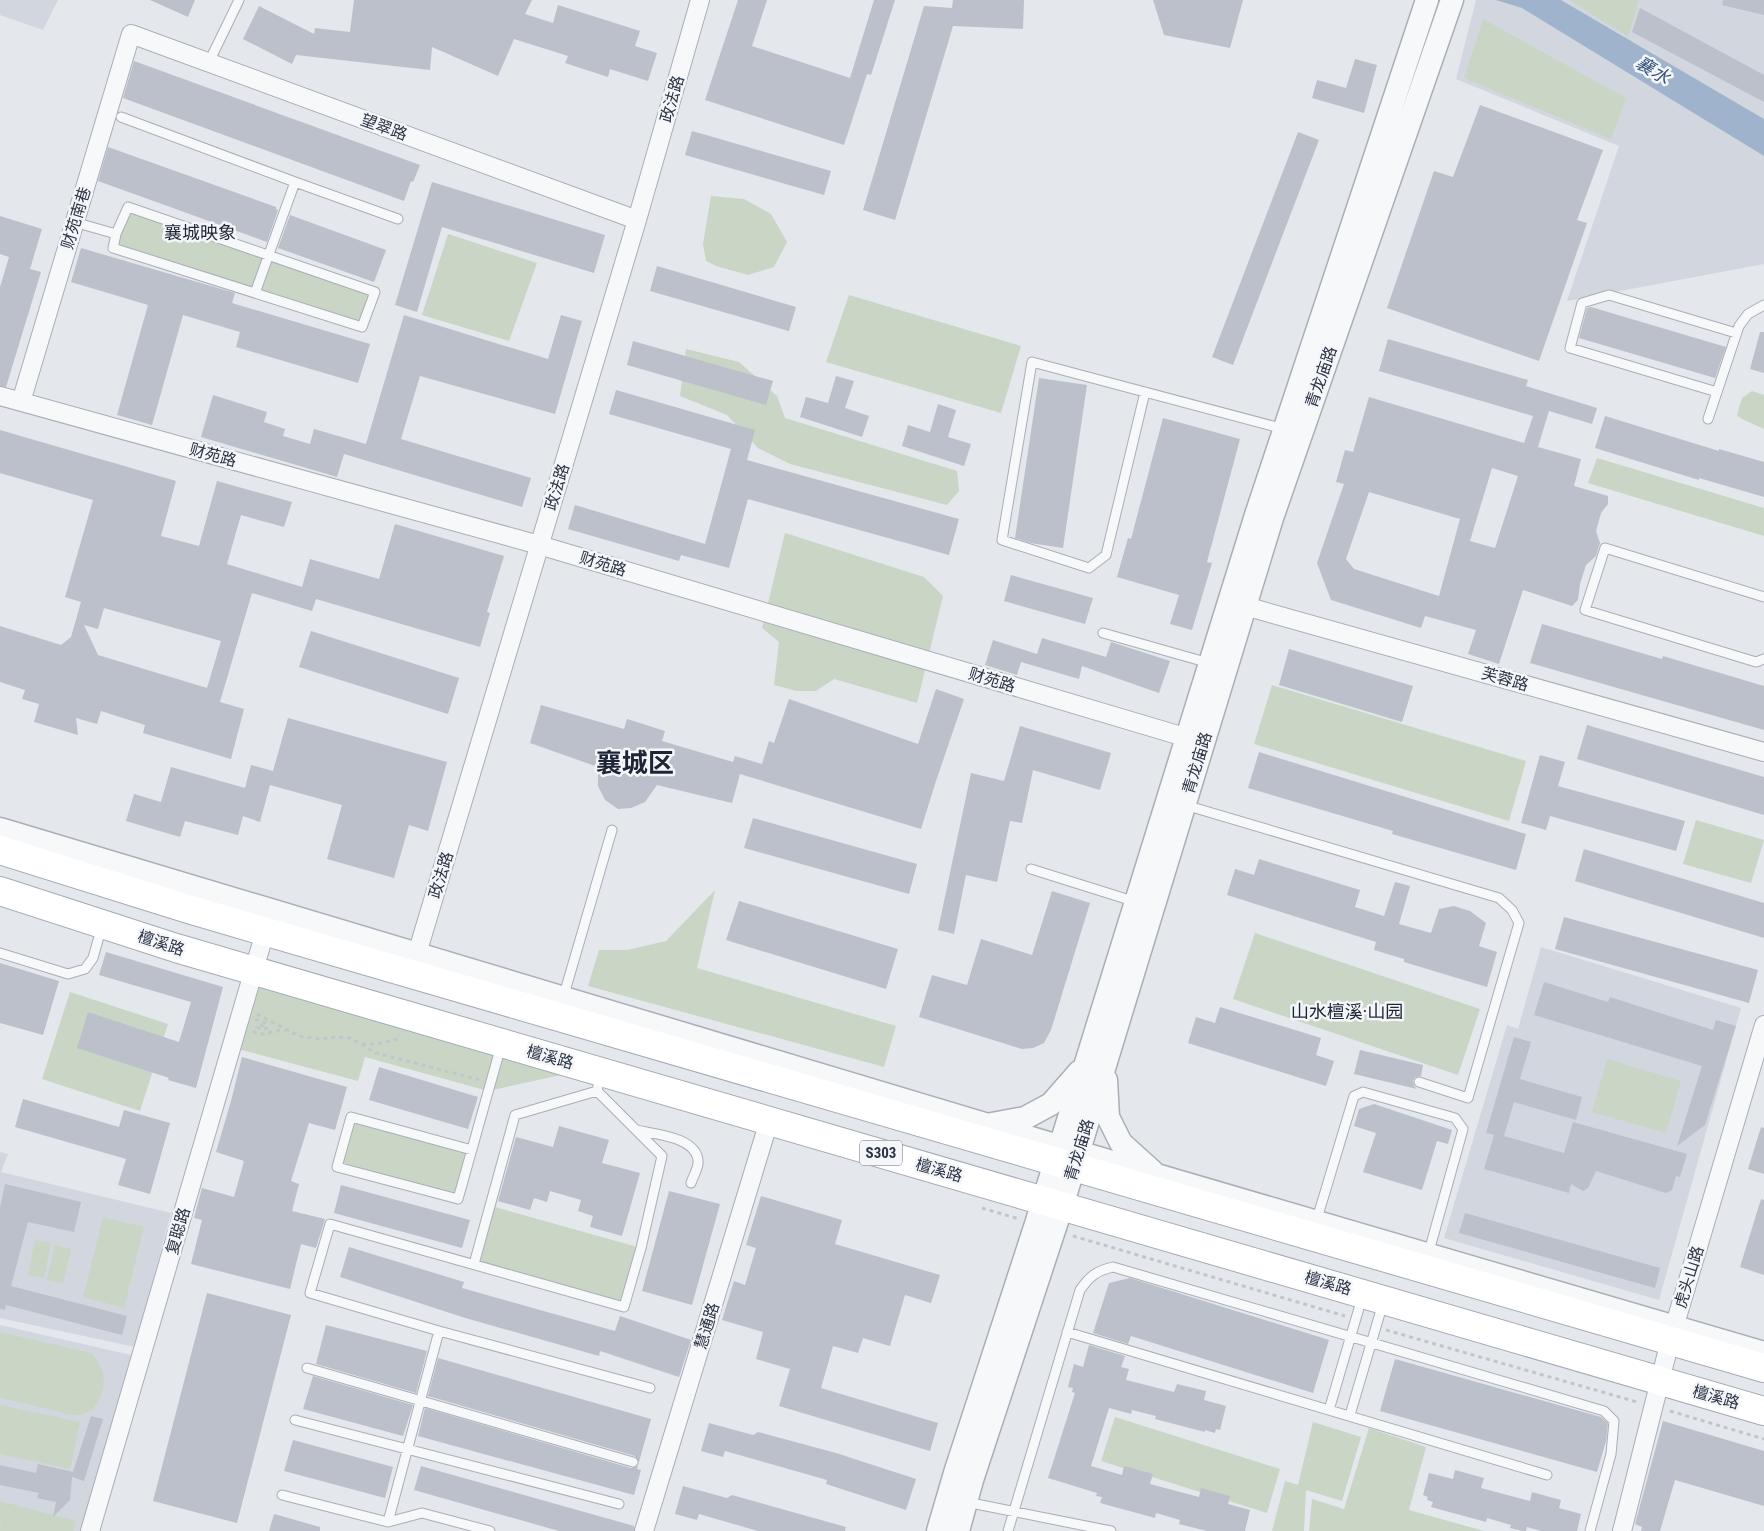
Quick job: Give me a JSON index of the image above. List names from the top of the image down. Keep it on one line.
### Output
{"streets":{"main road":["檀溪路","S303"],"street":["政法路","望翠路","财苑南巷","青龙庙路","财苑路","芙蓉路","复聪路","虎头山路","慧通路"]},"crossings":[["政法路","望翠路"],["政法路","财苑路"],["政法路","S303"],["望翠路","财苑南巷"],["财苑南巷","财苑路"],["青龙庙路","财苑路"],["青龙庙路","芙蓉路"],["青龙庙路","檀溪路"],["青龙庙路","S303"],["檀溪路","复聪路"],["檀溪路","虎头山路"],["檀溪路","慧通路"],["S303","复聪路"],["S303","虎头山路"]],"districts":["襄城映象","襄城区","山水檀溪·山园"],"water":["襄水"]}
